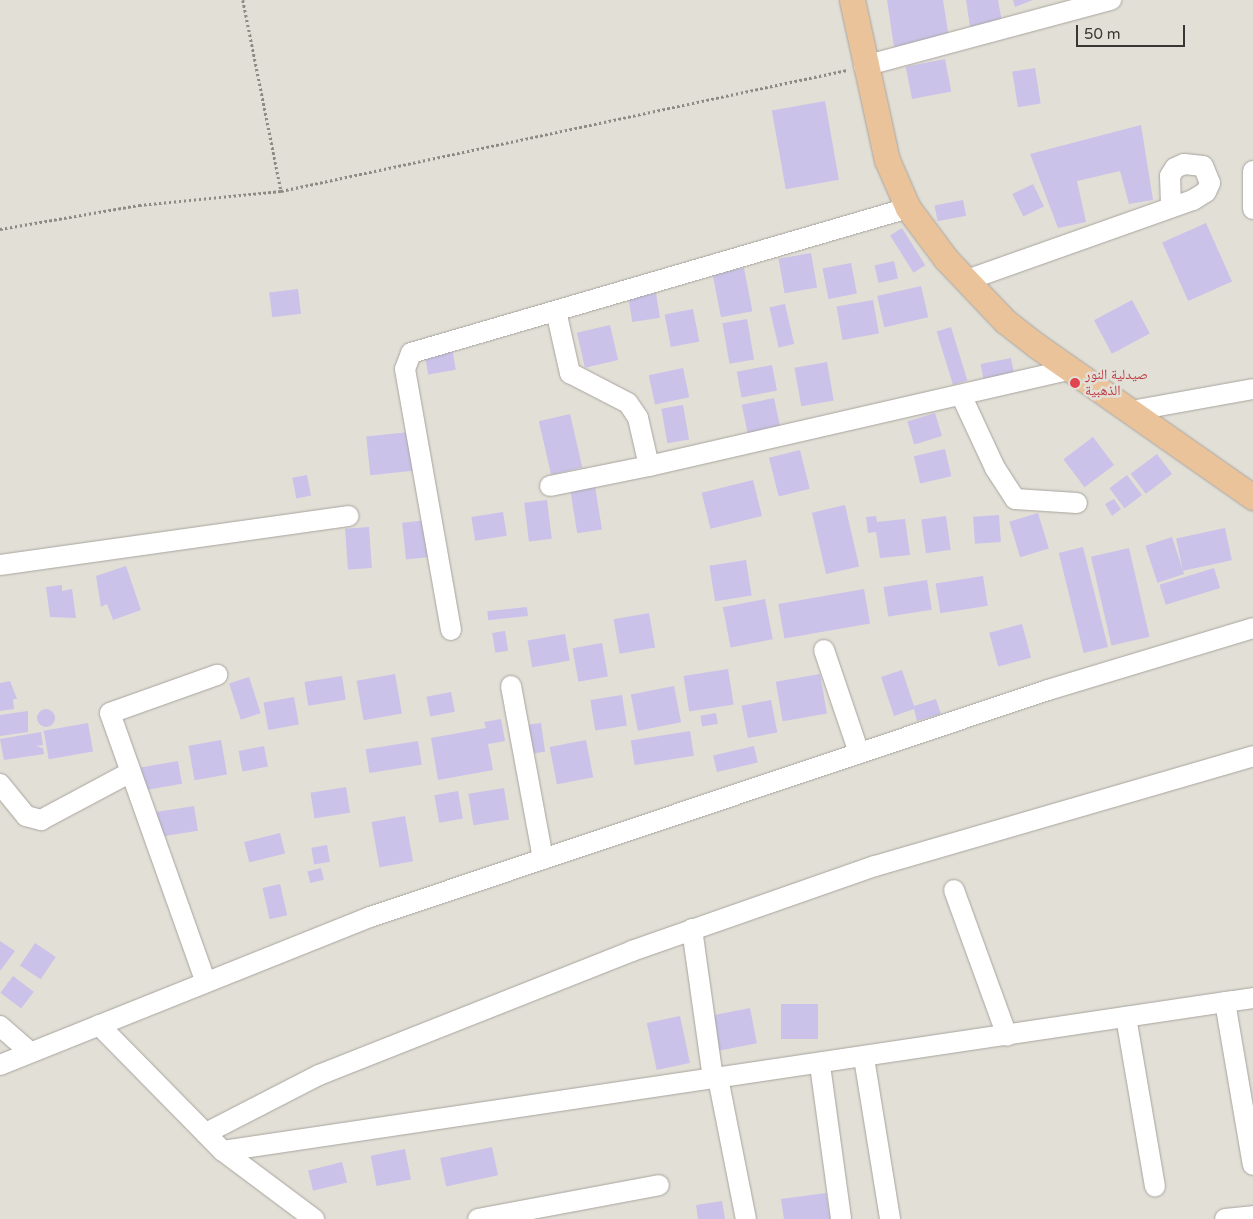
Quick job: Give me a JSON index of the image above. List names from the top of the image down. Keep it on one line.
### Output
{"places":["صيدلية النور الذهبية"],"scale_bar":"50 m"}
